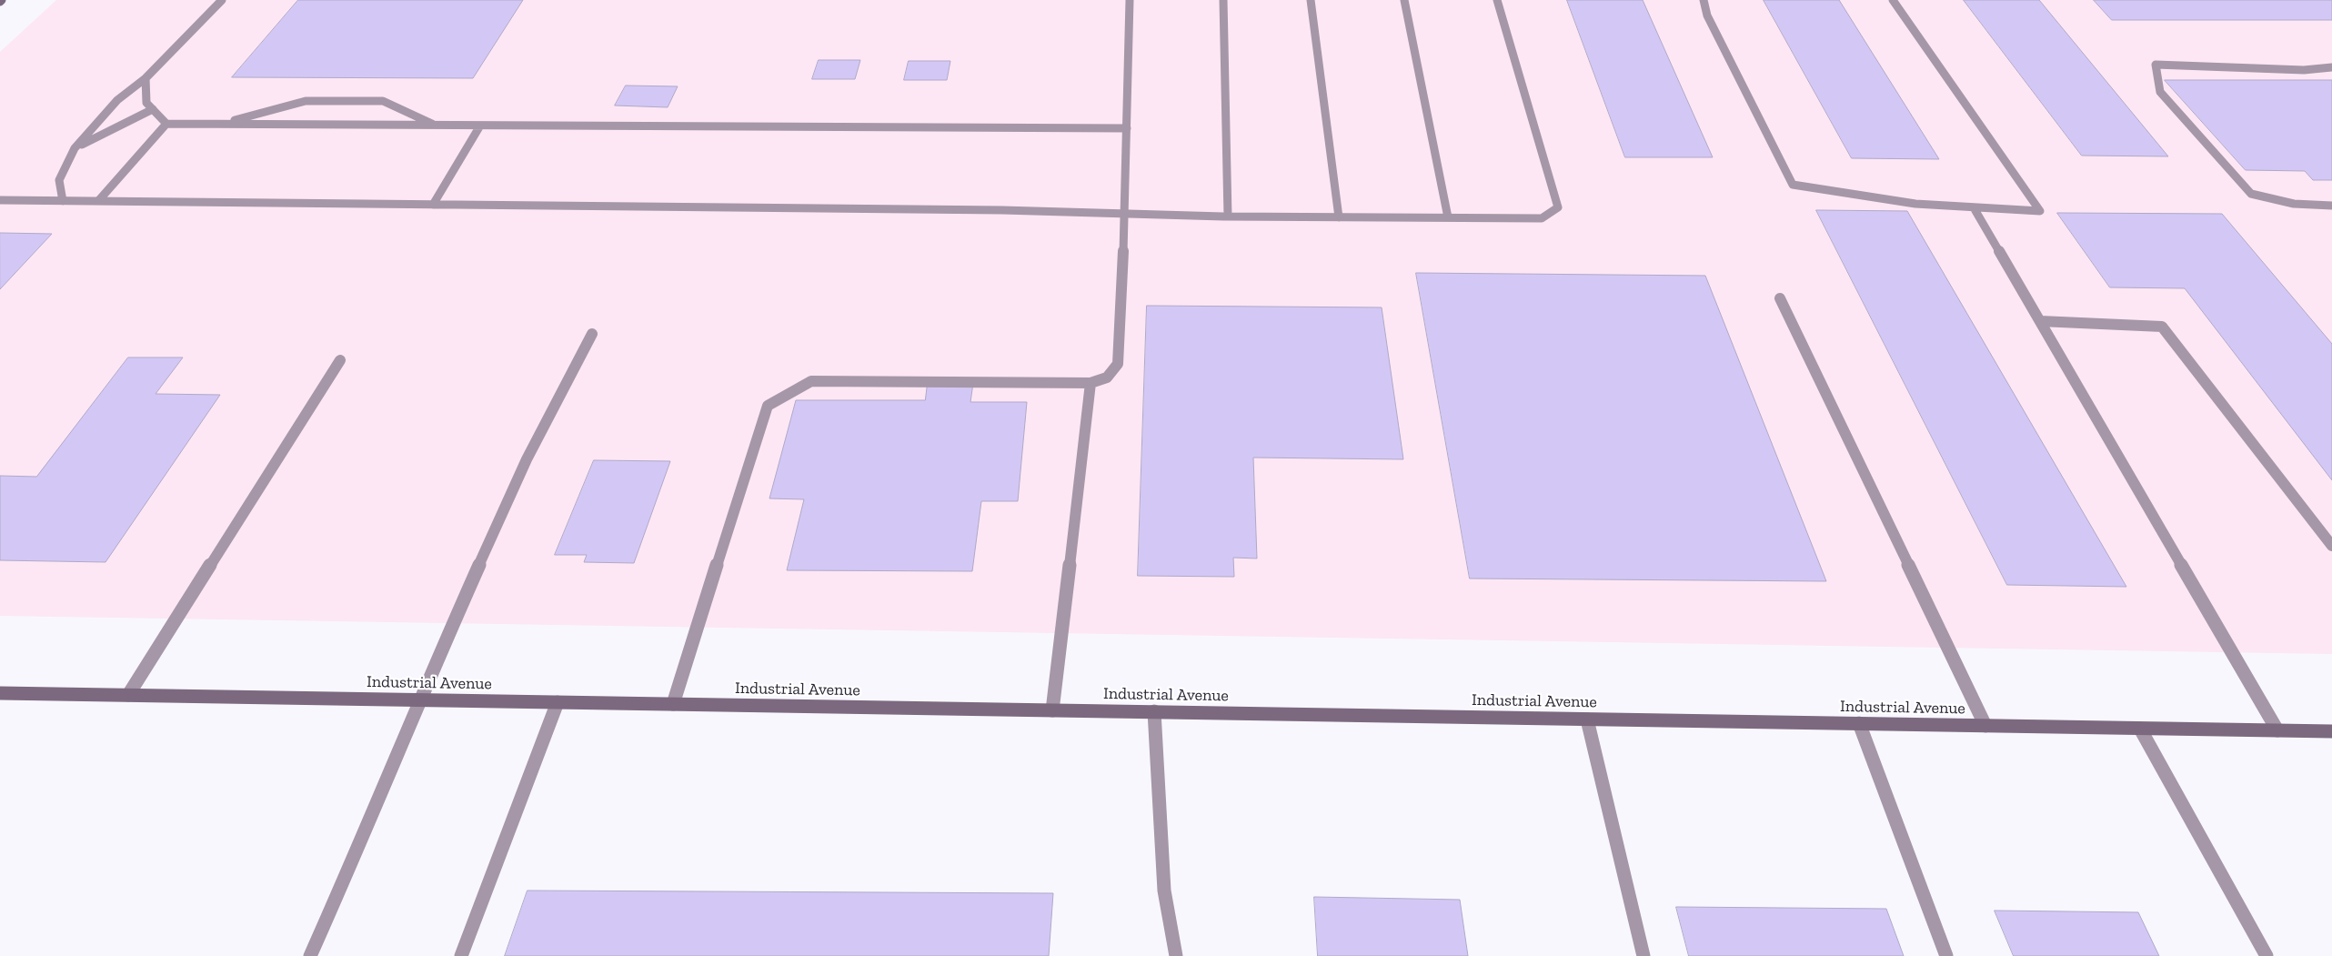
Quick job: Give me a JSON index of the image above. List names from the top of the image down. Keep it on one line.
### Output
{"streets":{"main road":["Industrial Avenue"]}}
